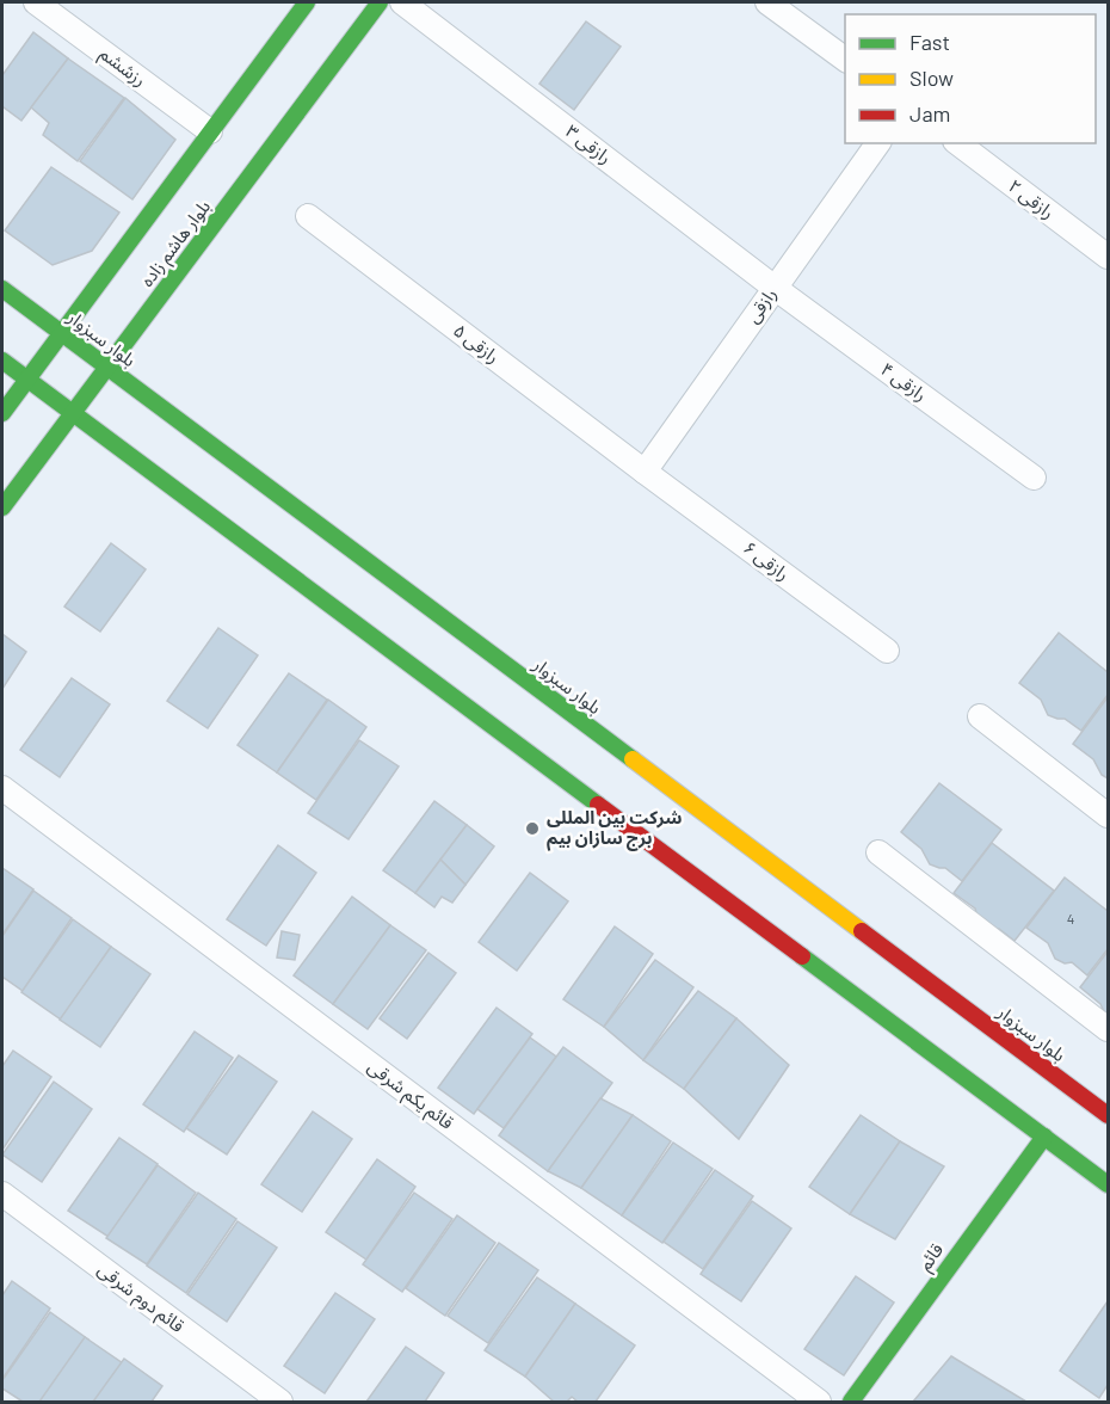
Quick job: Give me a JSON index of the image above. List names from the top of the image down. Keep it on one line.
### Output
{"streets":{"street":["رزششم","رازقی ۳","رازقی ۲","بلوار هاشم زاده","رازقی","بلوار سبزوار","رازقی ۵","رازقی ۴","رازقی ۶","قائم یکم شرقی","قائم","قائم دوم شرقی"]},"crossings":[["رازقی ۳","رازقی"],["رازقی ۳","رازقی ۴"],["بلوار هاشم زاده","بلوار سبزوار"],["رازقی","رازقی ۵"],["رازقی","رازقی ۴"],["رازقی","رازقی ۶"],["رازقی ۵","رازقی ۶"]],"places":["شرکت بین المللی برج سازان بیم"],"house_numbers":["4"],"legend":["Fast","Slow","Jam"]}
